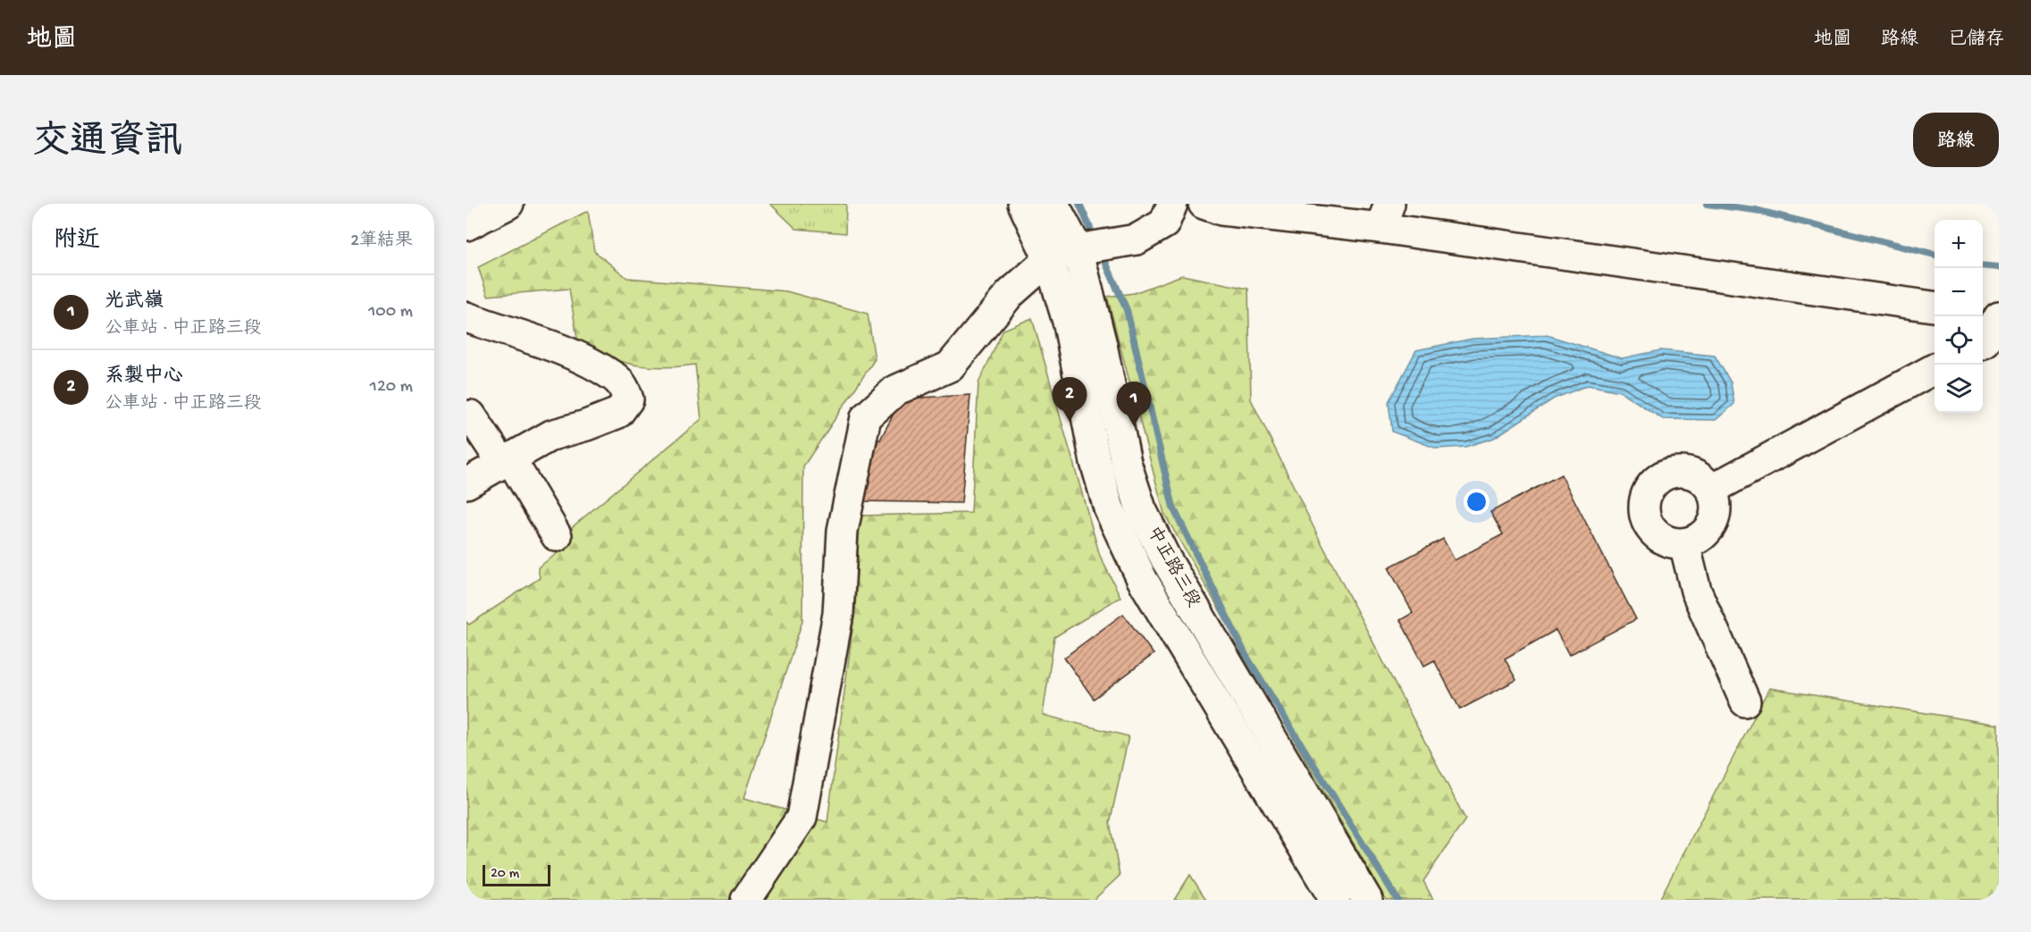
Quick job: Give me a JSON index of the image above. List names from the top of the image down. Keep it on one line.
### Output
{"streets":{"main road":["中正路三段"]},"scale_bar":"20 m","page":{"header":"地圖","nav":["地圖","路線","已儲存"],"title":"交通資訊","buttons":"路線","heading":["附近","2筆結果"],"map_buttons":["+","−"],"list":[{"mark":"1","name":"光武嶺","note":"公車站 · 中正路三段","value":"100 m"},{"mark":"2","name":"系製中心","note":"公車站 · 中正路三段","value":"120 m"}],"pins":["2","1"],"scale":"20 m"}}
